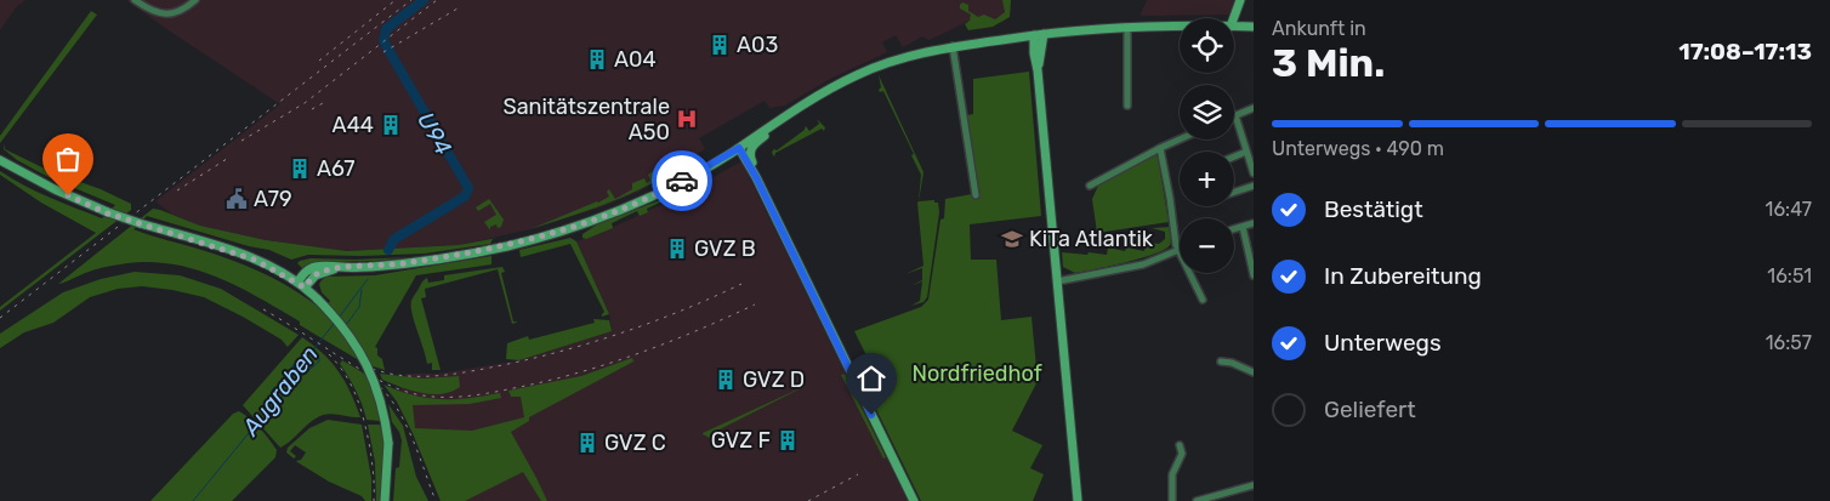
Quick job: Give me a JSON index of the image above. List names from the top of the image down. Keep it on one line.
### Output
{"water":["U94","Augraben"],"parks":["Nordfriedhof"],"places":{"building":["A03","A04","A44","A67","GVZ B","GVZ D","GVZ F","GVZ C"],"hospital":["Sanitätszentrale A50"],"public building":["A79"],"school or university":["KiTa Atlantik"]},"page":{"heading":["3 Min.","Ankunft in","17:08–17:13"],"map_buttons":["+","−"],"bar":"Unterwegs · 490 m","list":[["Bestätigt","16:47"],["In Zubereitung","16:51"],["Unterwegs","16:57"],"Geliefert"]}}
